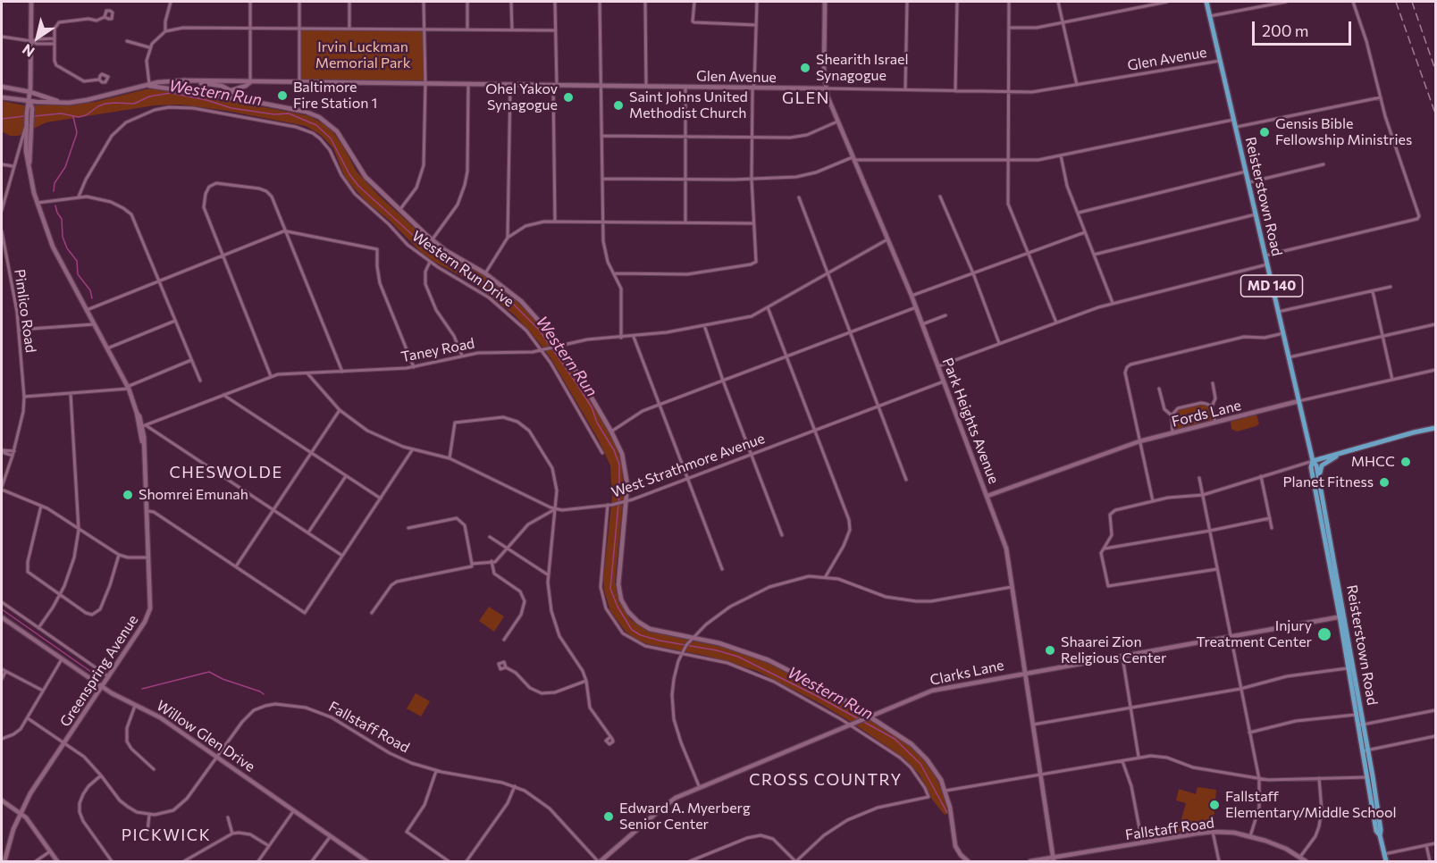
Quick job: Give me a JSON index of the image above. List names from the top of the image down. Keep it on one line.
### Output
{"streets":{"main road":["Glen Avenue","Reisterstown Road","MD 140","Fords Lane","Park Heights Avenue","Greenspring Avenue","Clarks Lane","Fallstaff Road","Willow Glen Drive"],"street":["Western Run Drive","Pimlico Road","Taney Road","West Strathmore Avenue"]},"crossings":[["Glen Avenue","Reisterstown Road"],["Glen Avenue","Park Heights Avenue"],["Reisterstown Road","Fords Lane"],["Reisterstown Road","Clarks Lane"],["Western Run Drive","Taney Road"],["Taney Road","Park Heights Avenue"],["Taney Road","Greenspring Avenue"],["Fords Lane","Park Heights Avenue"],["Park Heights Avenue","West Strathmore Avenue"],["Park Heights Avenue","Clarks Lane"],["Park Heights Avenue","Fallstaff Road"],["Greenspring Avenue","Willow Glen Drive"],["Clarks Lane","Fallstaff Road"],["Fallstaff Road","Willow Glen Drive"]],"districts":["GLEN","CHESWOLDE","CROSS COUNTRY","PICKWICK"],"water":["Western Run"],"parks":["Irvin Luckman Memorial Park"],"places":["Shearith Israel Synagogue","Baltimore Fire Station 1","Ohel Yakov Synagogue","Saint Johns United Methodist Church","Gensis Bible Fellowship Ministries","MHCC","Planet Fitness","Shomrei Emunah","Injury Treatment Center","Shaarei Zion Religious Center","Fallstaff Elementary/Middle School","Edward A. Myerberg Senior Center"],"scale_bar":"200 m","north":"bottom left"}
